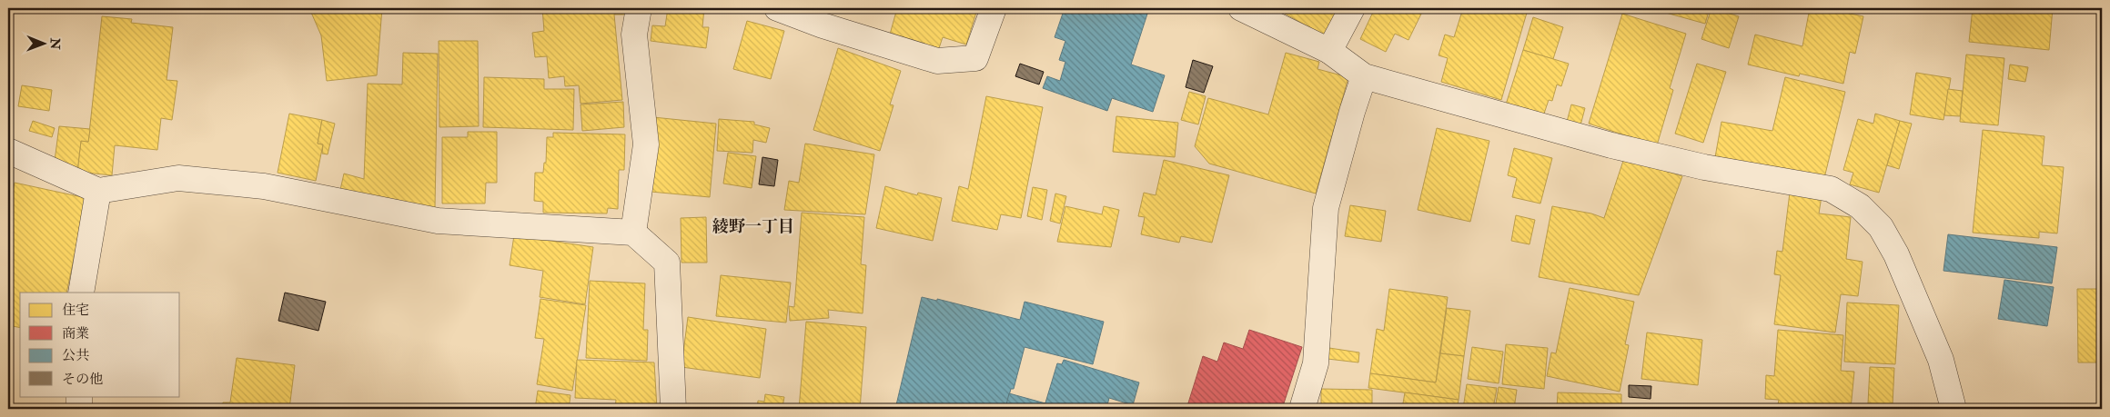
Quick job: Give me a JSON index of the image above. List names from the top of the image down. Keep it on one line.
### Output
{"districts":["綾野一丁目"],"legend":["住宅","商業","公共","その他"],"north":"right"}
